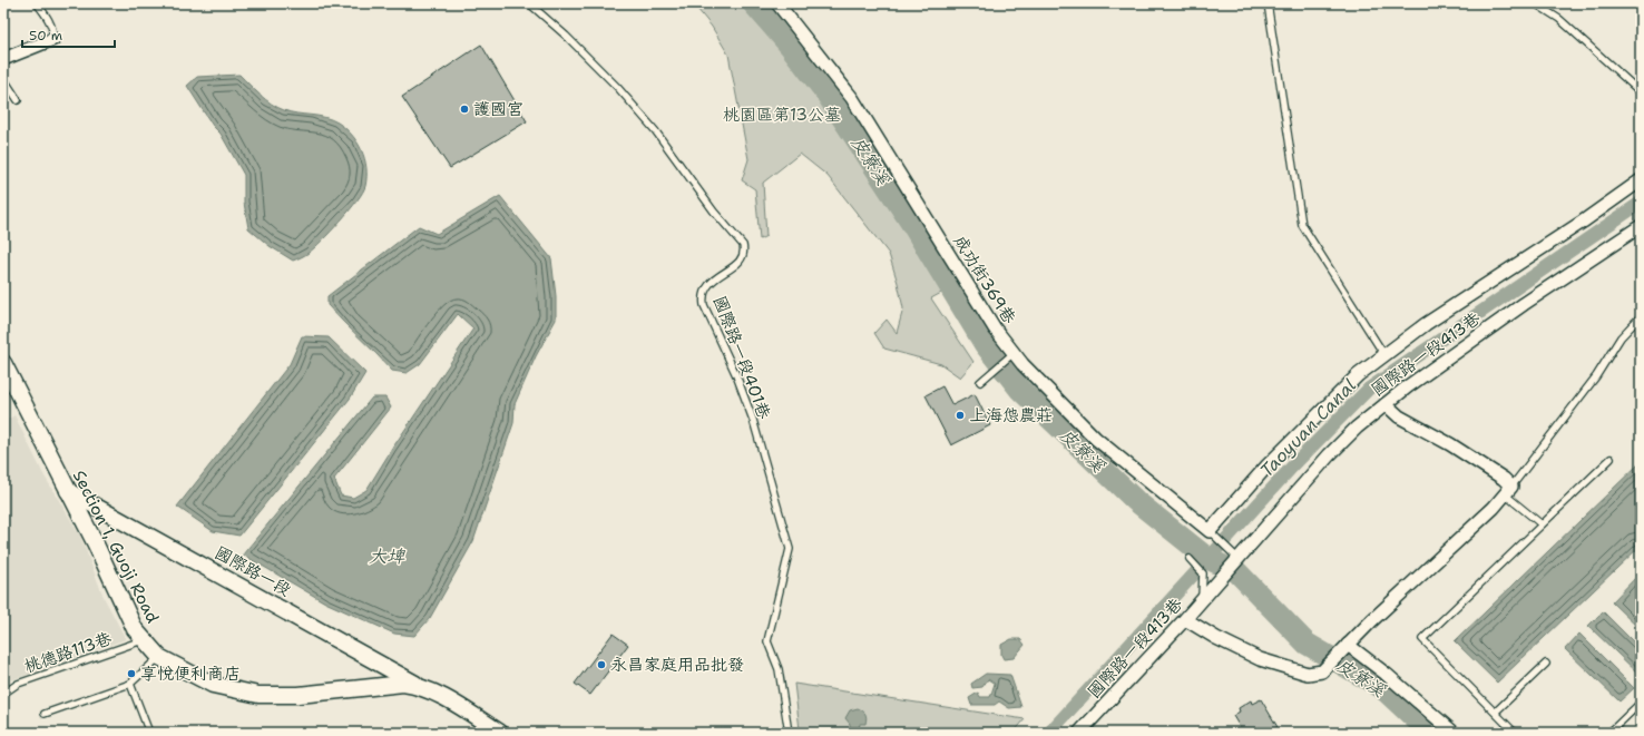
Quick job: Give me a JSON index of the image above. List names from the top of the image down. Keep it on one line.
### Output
{"streets":{"street":["成功街369巷","國際路一段413巷","Section 1, Guoji Road","國際路一段"],"lane":["國際路一段401巷","桃德路113巷"]},"crossings":[["Section 1, Guoji Road","國際路一段"],["Section 1, Guoji Road","桃德路113巷"]],"water":["皮寮溪","Taoyuan Canal","大埤"],"parks":["桃園區第13公墓"],"places":["護國宮","上海怹農莊","永昌家庭用品批發","享悅便利商店"],"scale_bar":"50 m"}
